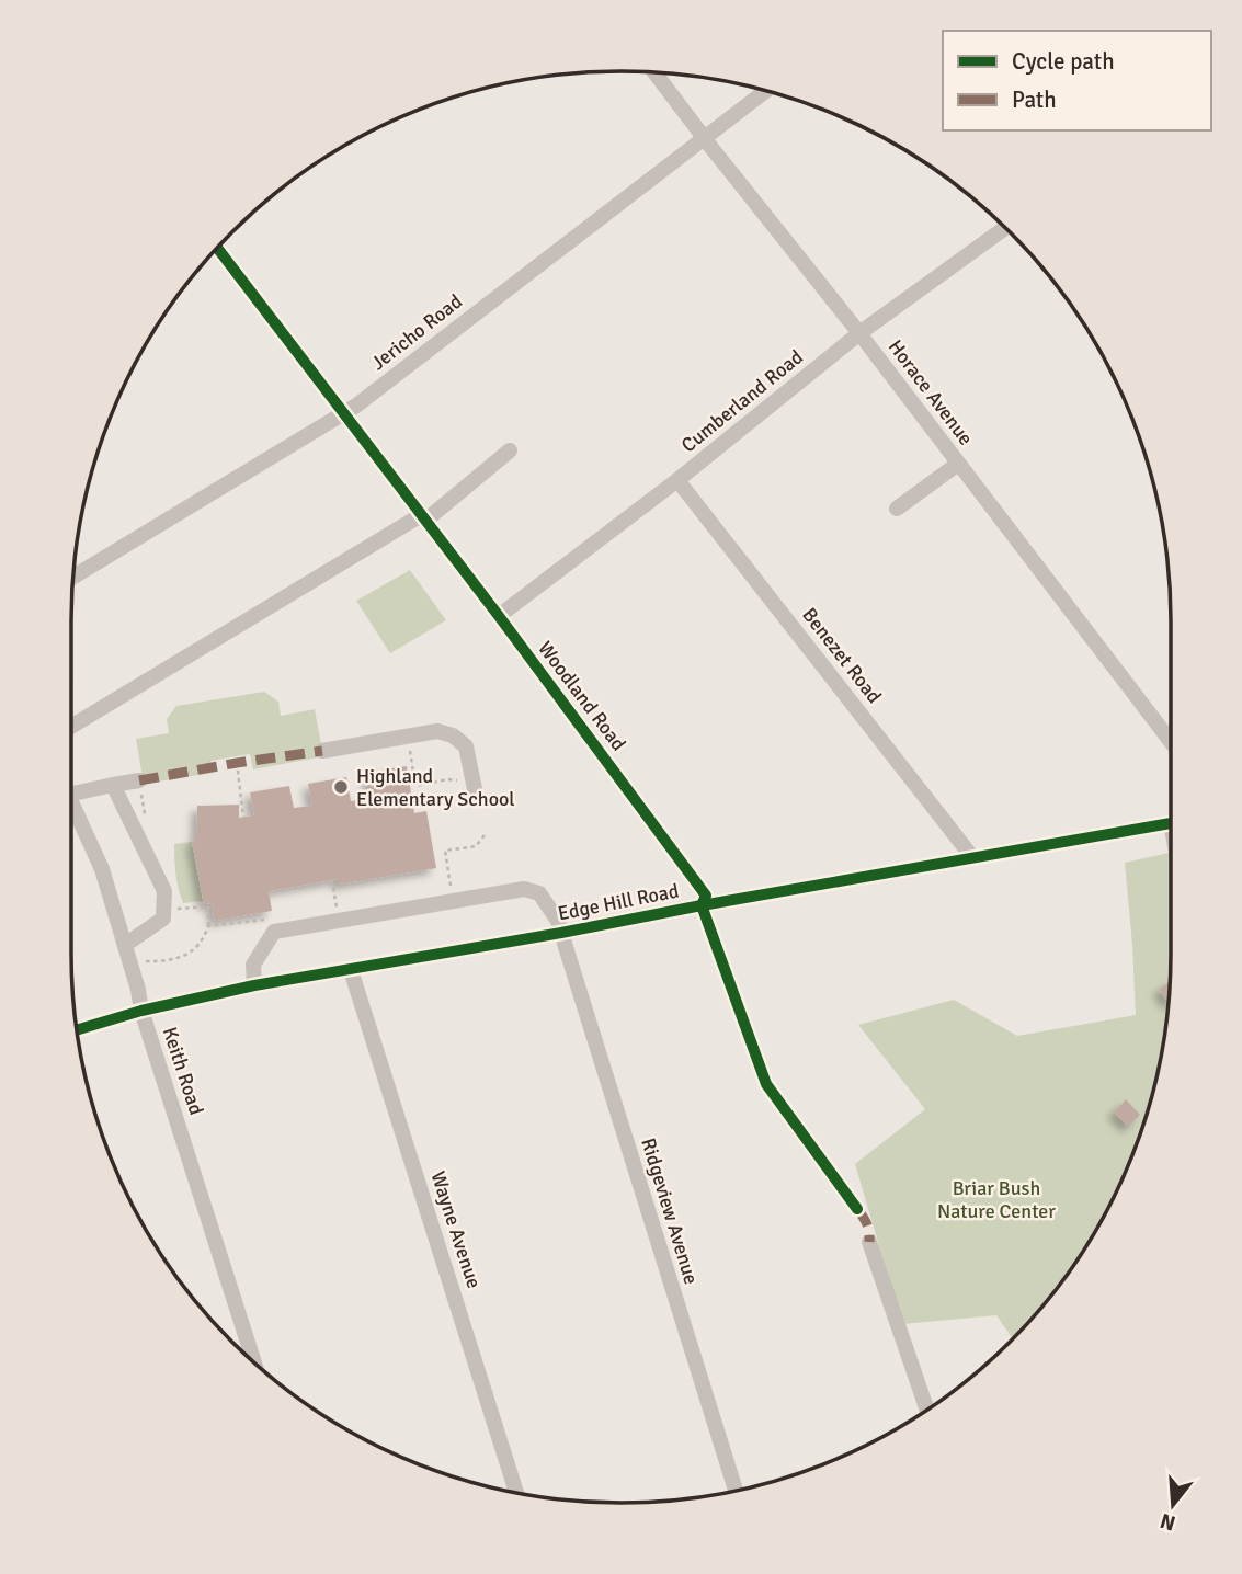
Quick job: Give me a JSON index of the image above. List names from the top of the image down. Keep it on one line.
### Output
{"streets":{"street":["Jericho Road","Horace Avenue","Cumberland Road","Benezet Road","Woodland Road","Edge Hill Road","Keith Road","Ridgeview Avenue","Wayne Avenue"]},"crossings":[["Jericho Road","Horace Avenue"],["Jericho Road","Woodland Road"],["Horace Avenue","Cumberland Road"],["Cumberland Road","Benezet Road"],["Cumberland Road","Woodland Road"],["Benezet Road","Edge Hill Road"],["Woodland Road","Edge Hill Road"],["Edge Hill Road","Keith Road"],["Edge Hill Road","Ridgeview Avenue"],["Edge Hill Road","Wayne Avenue"]],"parks":["Briar Bush Nature Center"],"places":["Highland Elementary School"],"legend":["Cycle path","Path"],"north":"bottom"}
